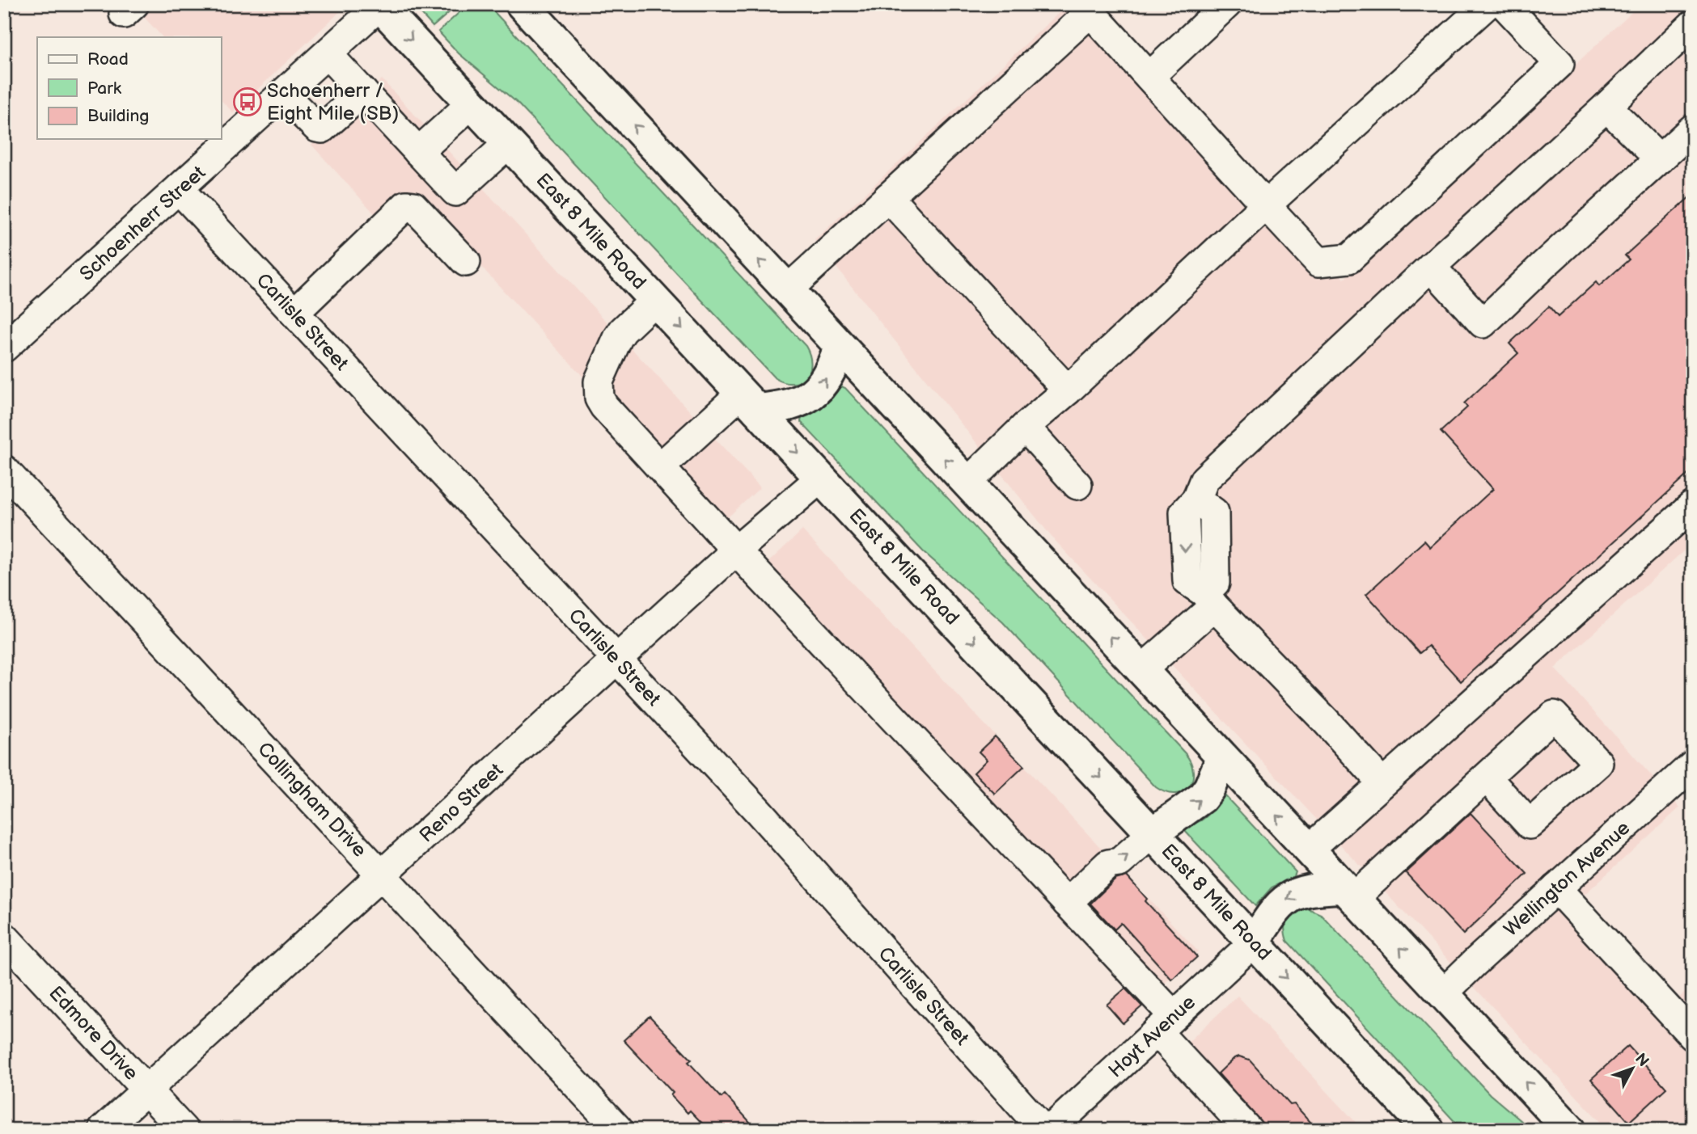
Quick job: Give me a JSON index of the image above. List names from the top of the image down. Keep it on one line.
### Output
{"streets":{"highway":["East 8 Mile Road"],"street":["Schoenherr Street","Carlisle Street","Collingham Drive","Reno Street","Wellington Avenue","Edmore Drive","Hoyt Avenue"]},"crossings":[["Schoenherr Street","East 8 Mile Road"],["Schoenherr Street","Carlisle Street"],["East 8 Mile Road","Reno Street"],["East 8 Mile Road","Hoyt Avenue"],["Carlisle Street","Reno Street"],["Collingham Drive","Reno Street"],["Reno Street","Edmore Drive"]],"places":{"bus stop":["Schoenherr / Eight Mile (SB)"]},"legend":["Road","Park","Building"],"north":"top right"}
